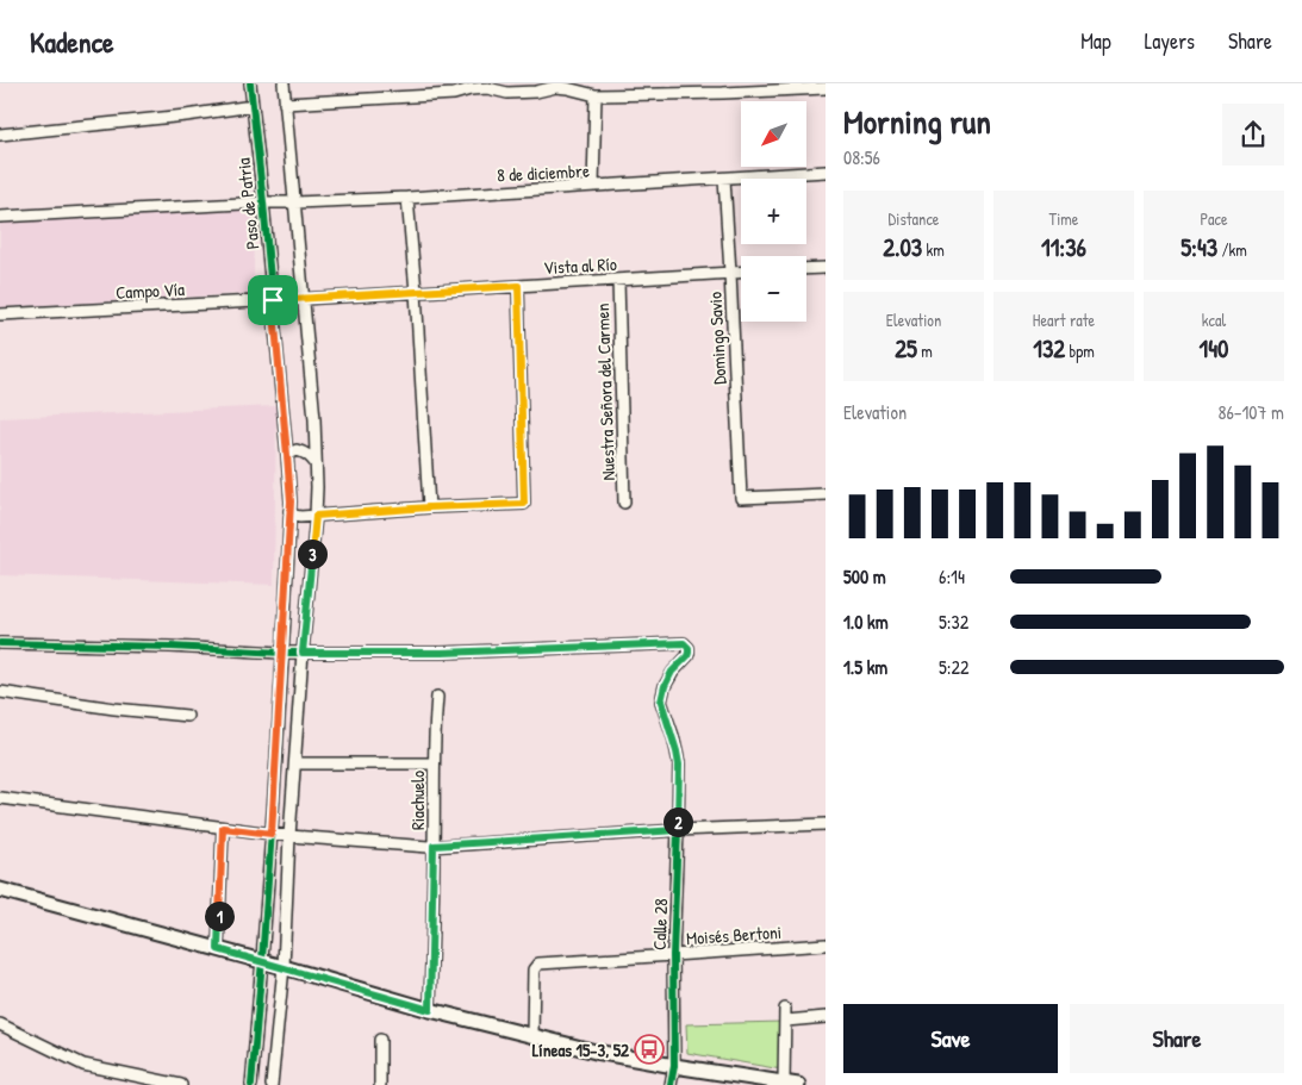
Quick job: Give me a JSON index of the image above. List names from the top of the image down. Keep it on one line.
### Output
{"streets":{"street":["8 de diciembre","Paso de Patria","Vista al Río","Campo Vía","Domingo Savio","Nuestra Señora del Carmen","Riachuelo","Calle 28","Moisés Bertoni"]},"crossings":[["8 de diciembre","Paso de Patria"],["8 de diciembre","Domingo Savio"],["Paso de Patria","Campo Vía"],["Vista al Río","Campo Vía"],["Vista al Río","Domingo Savio"],["Vista al Río","Nuestra Señora del Carmen"],["Calle 28","Moisés Bertoni"]],"places":{"bus stop":["Líneas 15-3, 52"]},"north":"bottom left","page":{"header":"Kadence","nav":["Map","Layers","Share"],"heading":["Morning run","08:56"],"map_buttons":["+","−"],"stats":[["Distance","2.03 km"],["Time","11:36"],["Pace","5:43 /km"],["Elevation","25 m"],["Heart rate","132 bpm"],["kcal","140"]],"chart":["Elevation","86–107 m"],"pins":["3","2","1"],"list":[{"name":"500 m","note":"6:14"},{"name":"1.0 km","note":"5:32"},{"name":"1.5 km","note":"5:22"}],"buttons":["Save","Share"]}}
